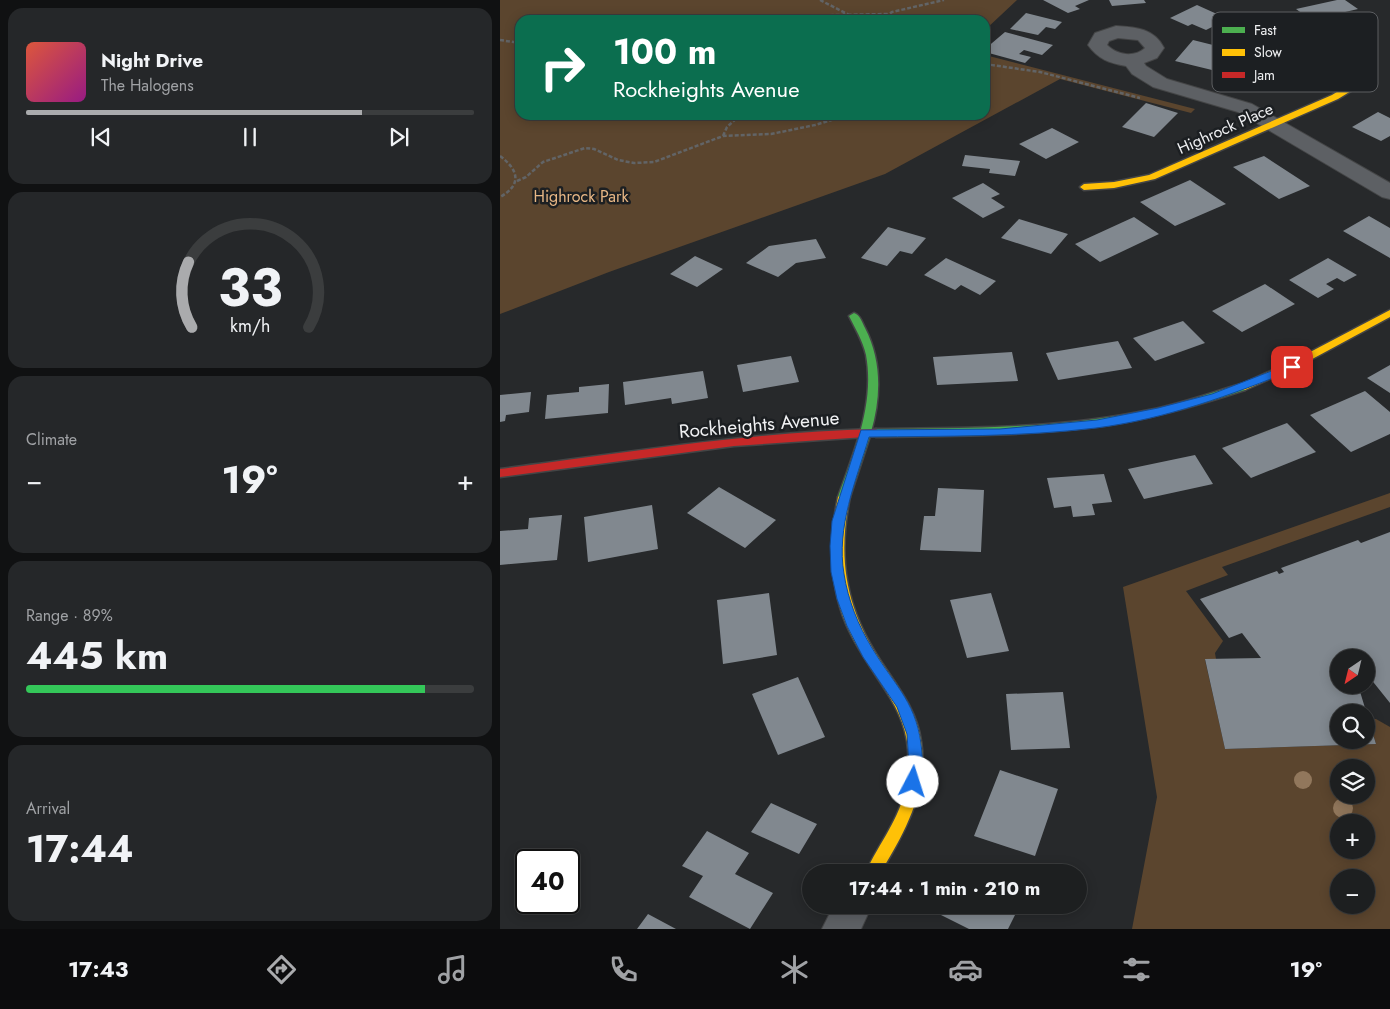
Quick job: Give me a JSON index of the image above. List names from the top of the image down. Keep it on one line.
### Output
{"streets":{"street":["Highrock Place","Rockheights Avenue"]},"parks":["Highrock Park"],"legend":["Fast","Slow","Jam"],"north":"bottom left","page":{"turn":["100 m","Rockheights Avenue"],"song":["Night Drive","The Halogens"],"tile":["Climate",["Range · 89%","445 km"],["Arrival","17:44"]],"heat":["−","19°","+"],"map_buttons":["+","−"],"limit":"40","trip":"17:44 · 1 min · 210 m","tabs":["17:43","19°"],"gauge":["33","km/h"]}}
